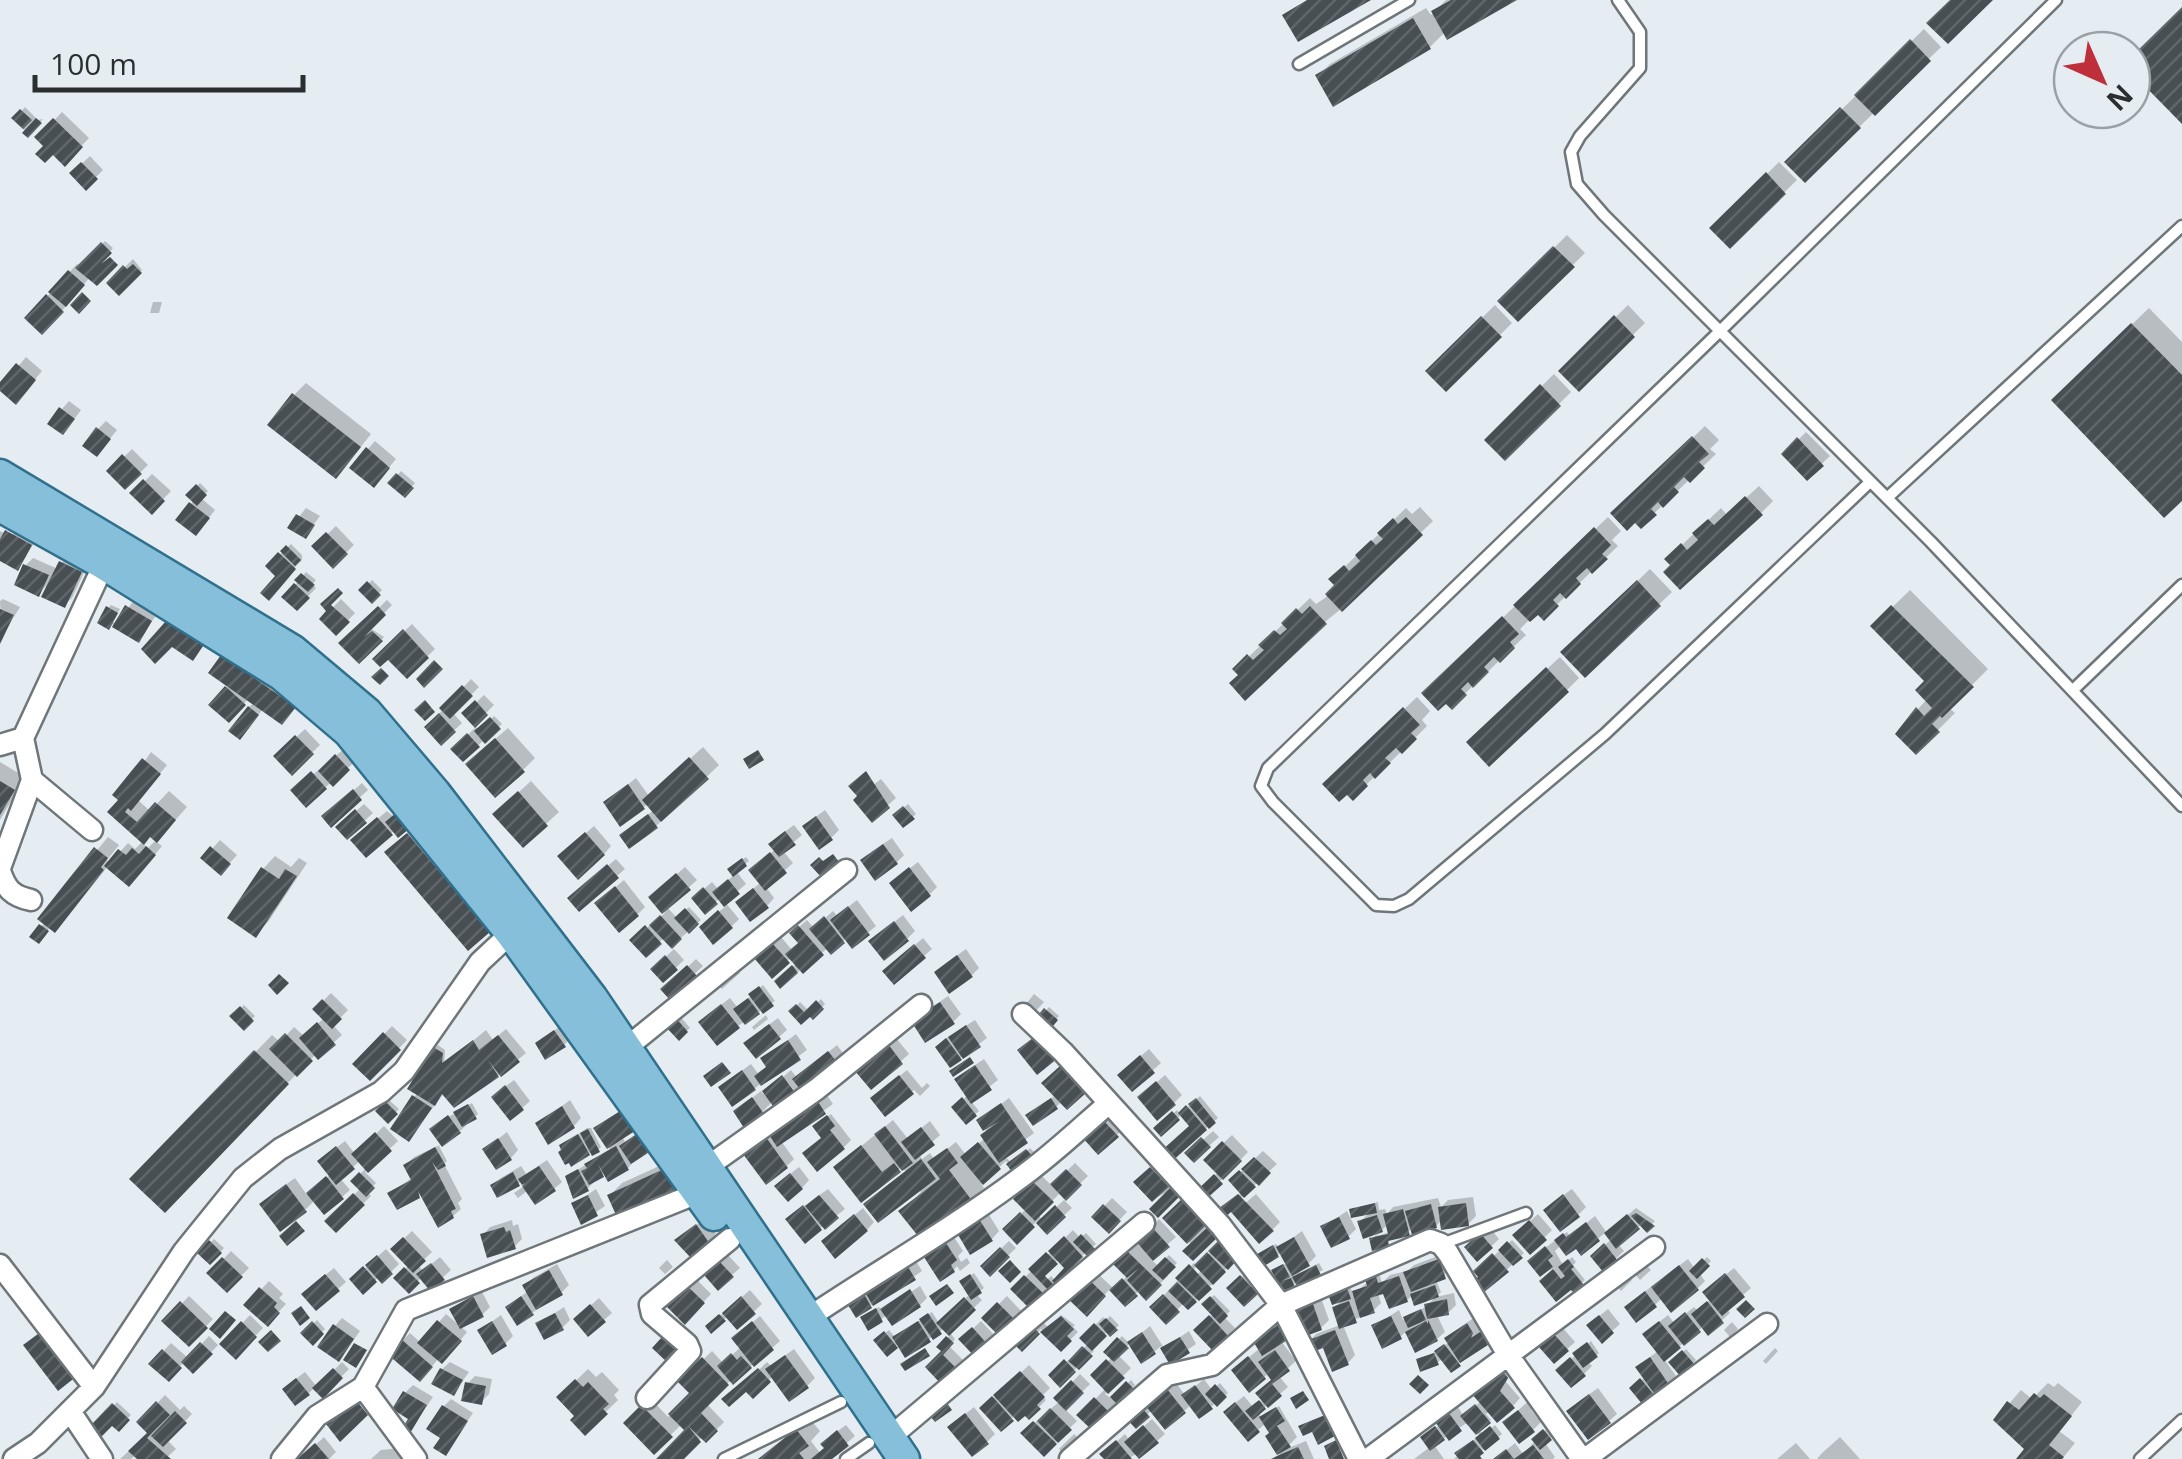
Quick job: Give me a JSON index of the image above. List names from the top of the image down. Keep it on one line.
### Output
{"scale_bar":"100 m","north":"bottom right"}
